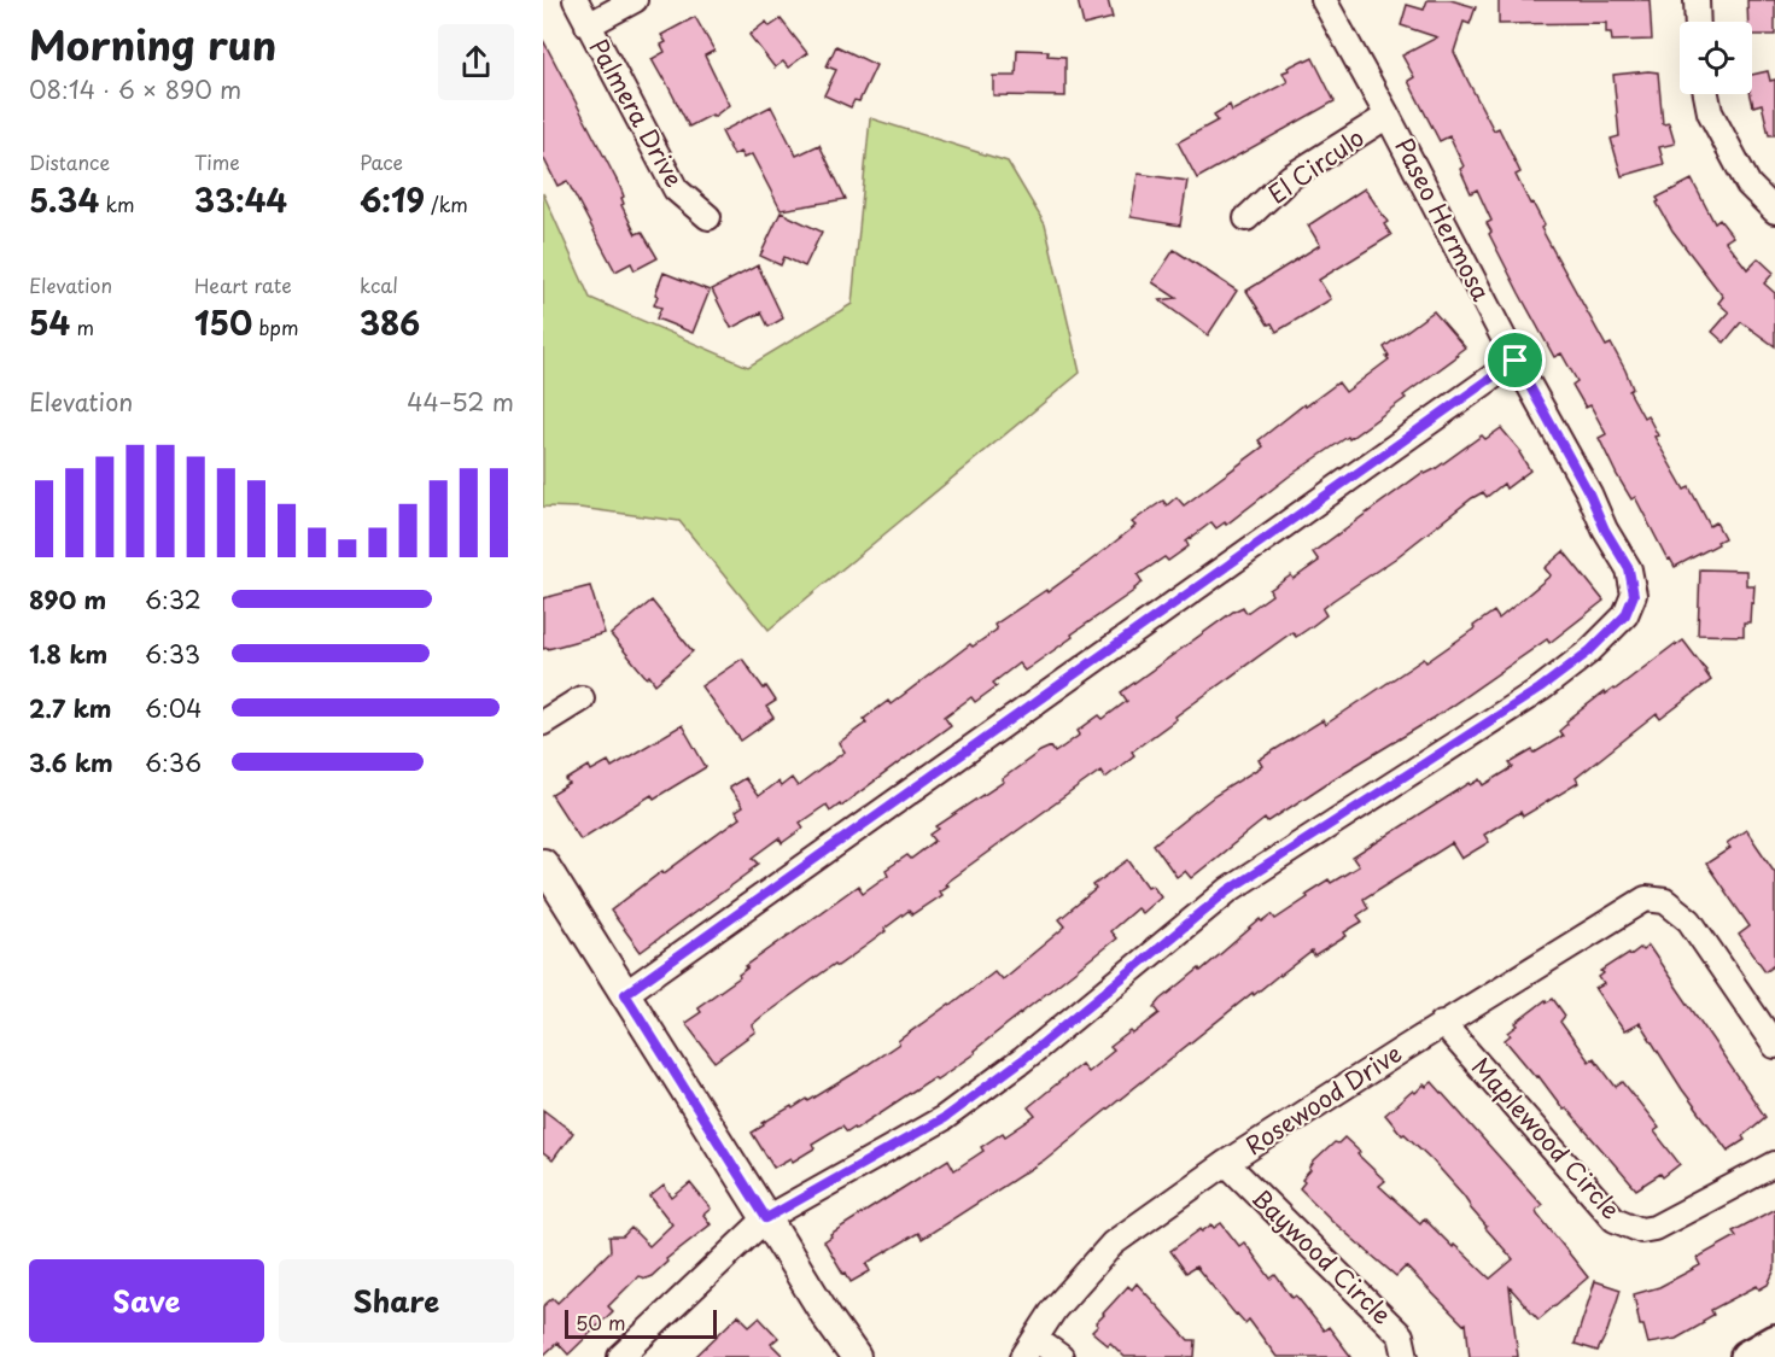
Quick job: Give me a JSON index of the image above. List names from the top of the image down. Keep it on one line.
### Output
{"streets":{"street":["Palmera Drive","El Circulo","Paseo Hermosa","Rosewood Drive","Maplewood Circle","Baywood Circle"]},"crossings":[["El Circulo","Paseo Hermosa"],["Rosewood Drive","Maplewood Circle"],["Rosewood Drive","Baywood Circle"]],"scale_bar":"50 m","page":{"heading":["Morning run","08:14 · 6 × 890 m"],"stats":[["Distance","5.34 km"],["Time","33:44"],["Pace","6:19 /km"],["Elevation","54 m"],["Heart rate","150 bpm"],["kcal","386"]],"chart":["Elevation","44–52 m"],"list":[{"name":"890 m","note":"6:32"},{"name":"1.8 km","note":"6:33"},{"name":"2.7 km","note":"6:04"},{"name":"3.6 km","note":"6:36"}],"buttons":["Save","Share"],"scale":"50 m"}}
